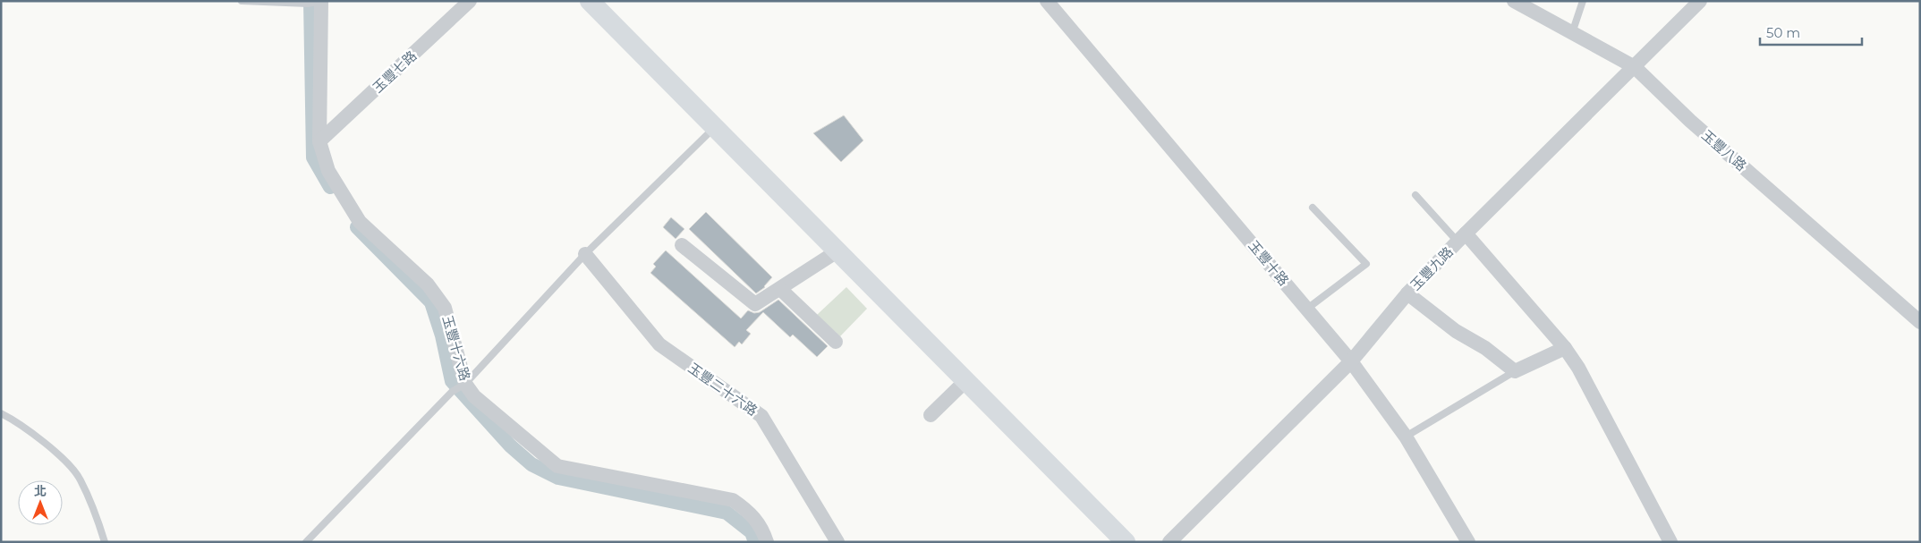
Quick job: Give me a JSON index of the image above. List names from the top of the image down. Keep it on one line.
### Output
{"streets":{"street":["玉豐七路","玉豐八路","玉豐十路","玉豐九路","玉豐十六路","玉豐二十六路"]},"crossings":[["玉豐七路","玉豐十六路"],["玉豐八路","玉豐九路"],["玉豐十路","玉豐九路"]],"scale_bar":"50 m","north":"top"}
